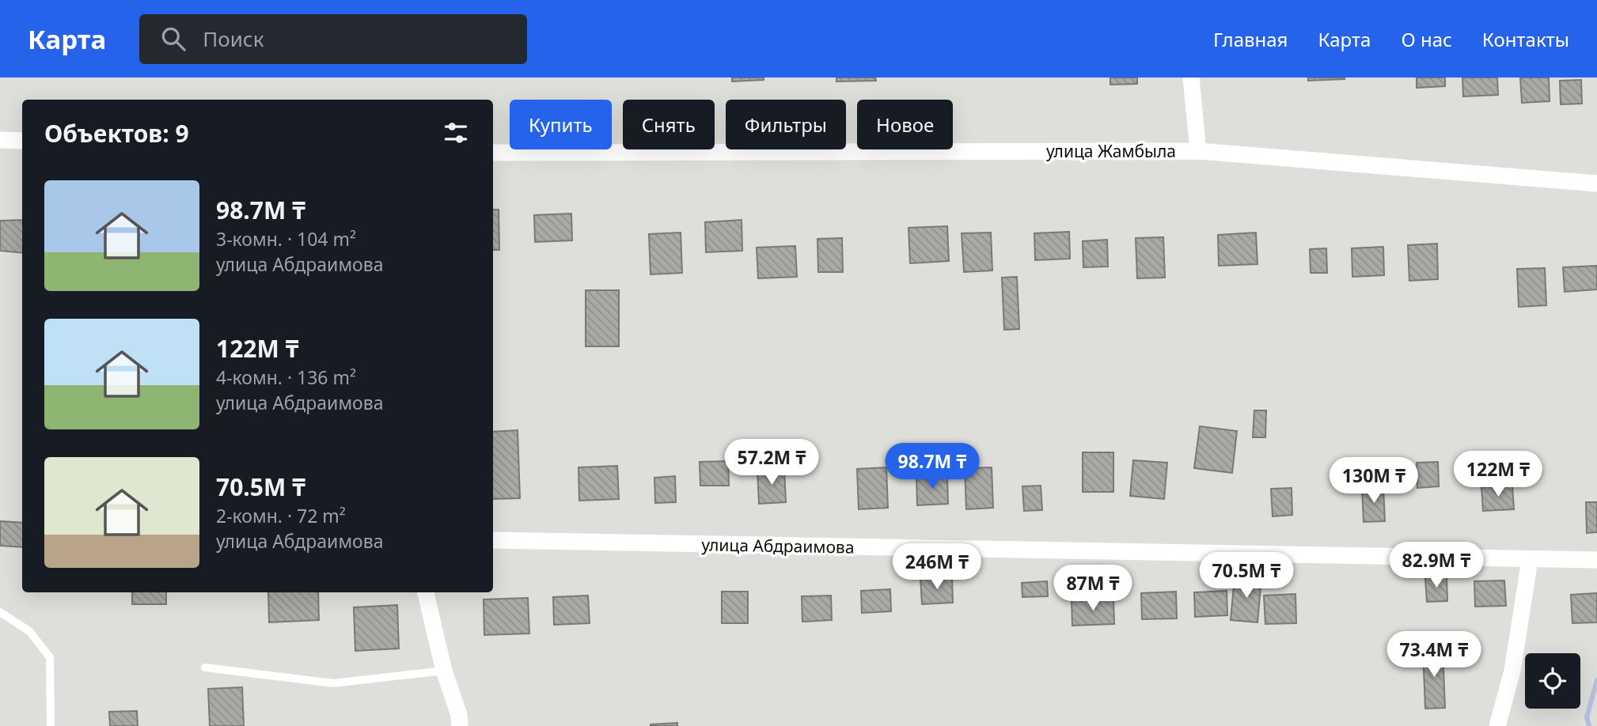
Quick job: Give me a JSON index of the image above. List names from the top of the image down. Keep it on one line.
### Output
{"streets":{"street":["улица Жамбыла","улица Абдраимова"]},"page":{"header":"Карта","search":"Поиск","nav":["Главная","Карта","О нас","Контакты"],"chip":["Купить","Снять","Фильтры","Новое"],"heading":"Объектов: 9","list":[{"name":"98.7M ₸","note":"3-комн. · 104 m² · улица Абдраимова"},{"name":"122M ₸","note":"4-комн. · 136 m² · улица Абдраимова"},{"name":"70.5M ₸","note":"2-комн. · 72 m² · улица Абдраимова"}],"price":["57.2M ₸","98.7M ₸","122M ₸","130M ₸","82.9M ₸","246M ₸","70.5M ₸","87M ₸","73.4M ₸"]}}
